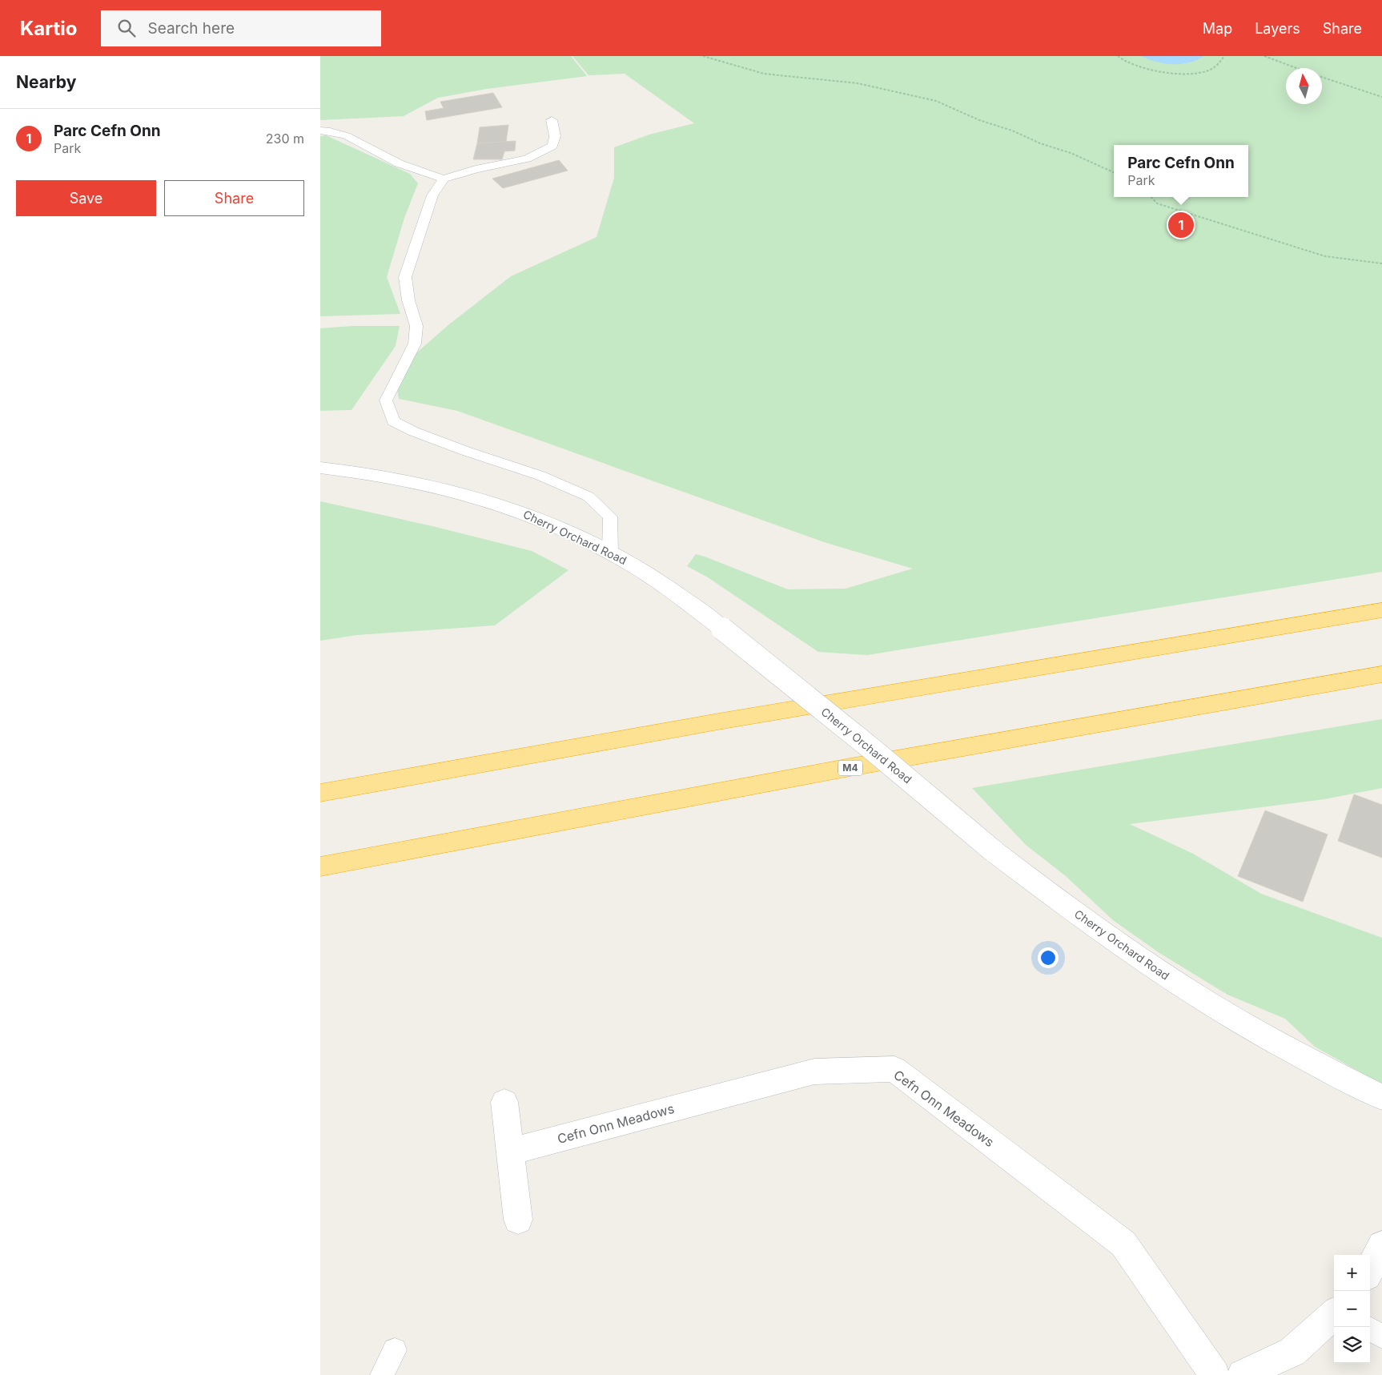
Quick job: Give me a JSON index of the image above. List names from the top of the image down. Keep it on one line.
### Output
{"streets":{"highway":["M4"],"street":["Cherry Orchard Road","Cefn Onn Meadows"]},"north":"top","page":{"header":"Kartio","search":"Search here","nav":["Map","Layers","Share"],"heading":"Nearby","list":[{"mark":"1","name":"Parc Cefn Onn","note":"Park","value":"230 m"}],"popup":["Parc Cefn Onn","Park"],"buttons":["Save","Share"],"pins":"1","map_buttons":["+","−"]}}
